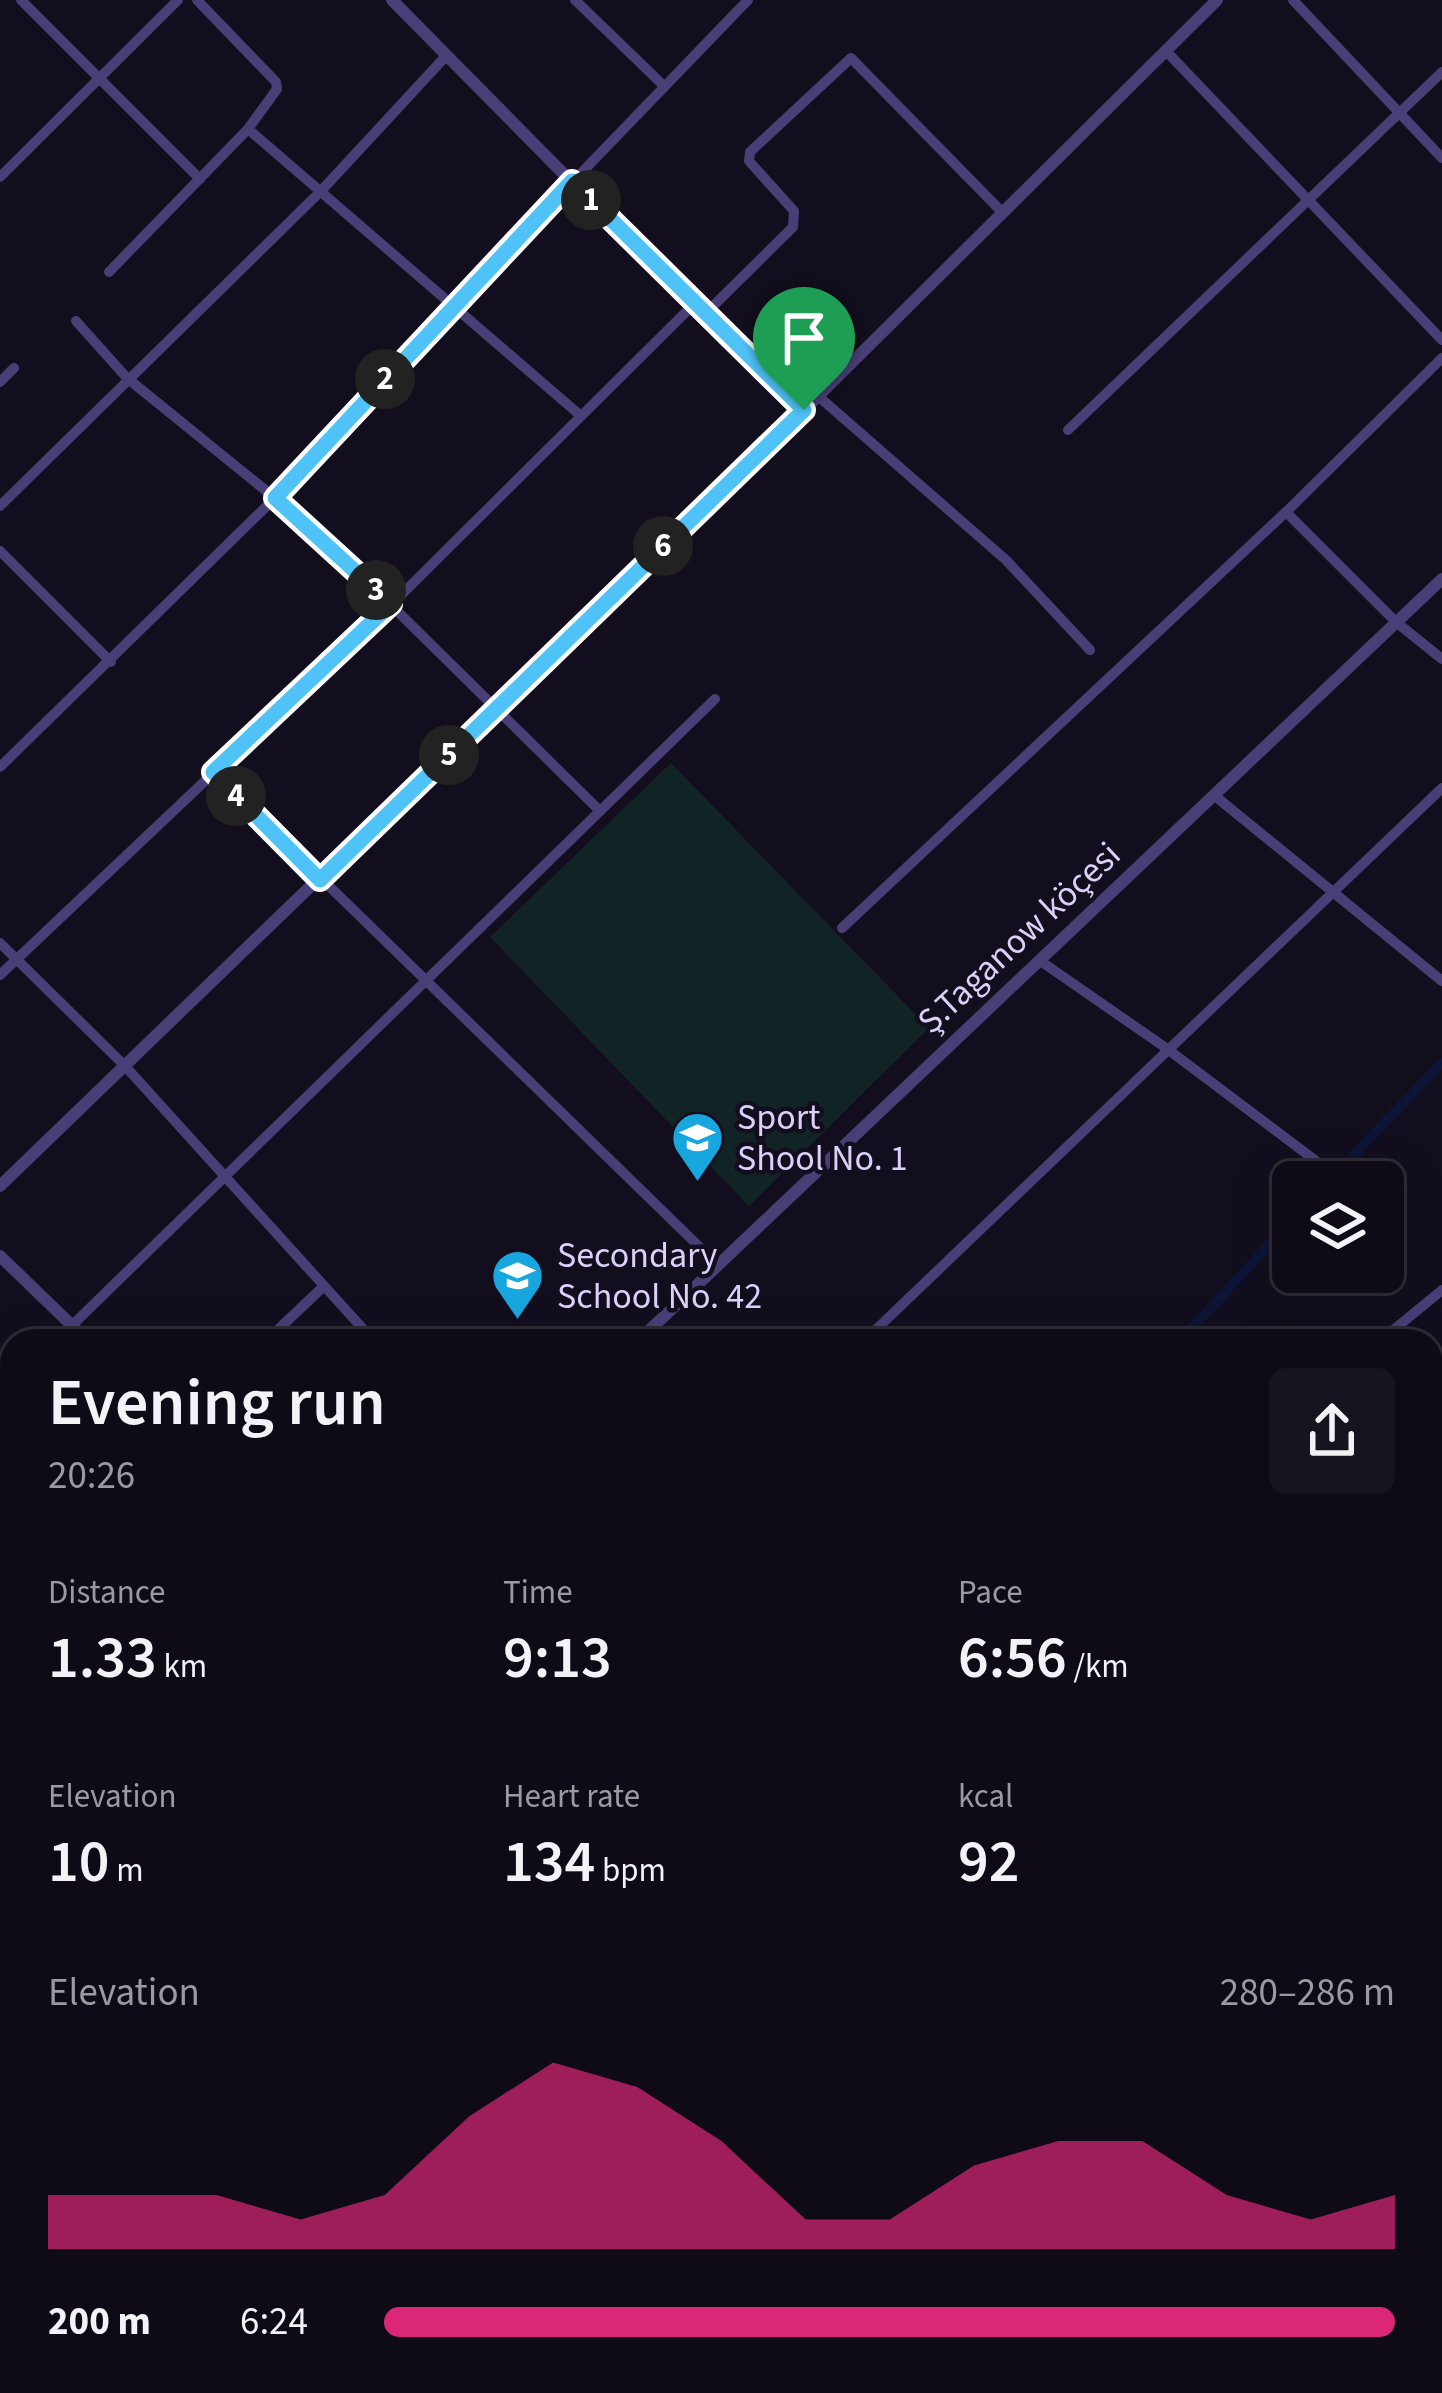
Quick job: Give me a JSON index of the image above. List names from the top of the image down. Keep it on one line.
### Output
{"streets":{"street":["Ş.Taganow köçesi"]},"places":{"school or university":["Sport Shool No. 1","Secondary School No. 42"]},"page":{"pins":["1","2","6","3","5","4"],"heading":["Evening run","20:26"],"stats":[["Distance","1.33 km"],["Time","9:13"],["Pace","6:56 /km"],["Elevation","10 m"],["Heart rate","134 bpm"],["kcal","92"]],"chart":["Elevation","280–286 m"],"list":[{"name":"200 m","note":"6:24"}]}}
